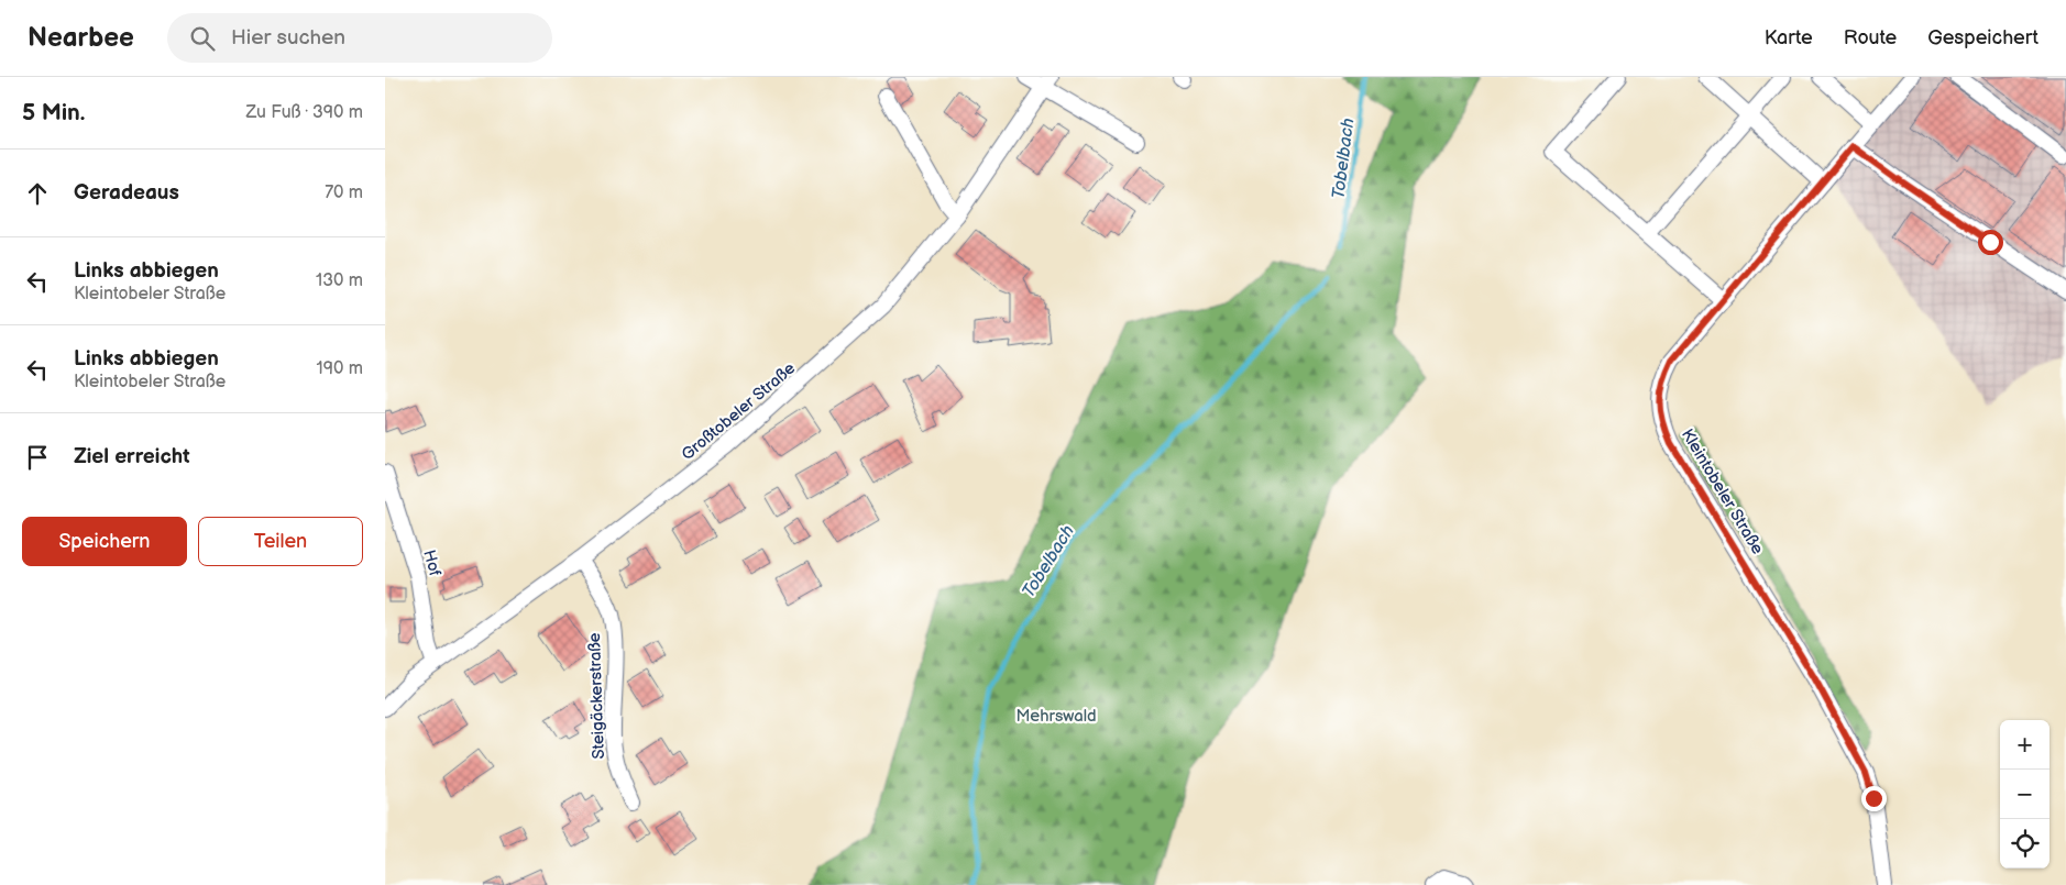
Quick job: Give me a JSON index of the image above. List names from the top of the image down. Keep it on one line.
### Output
{"streets":{"street":["Großtobeler Straße","Kleintobeler Straße","Hof","Steigäckerstraße"]},"crossings":[["Großtobeler Straße","Hof"],["Großtobeler Straße","Steigäckerstraße"]],"water":["Tobelbach"],"parks":["Mehrswald"],"page":{"header":"Nearbee","search":"Hier suchen","nav":["Karte","Route","Gespeichert"],"heading":["5 Min.","Zu Fuß · 390 m"],"list":[["Geradeaus","70 m"],["Links abbiegen","Kleintobeler Straße","130 m"],["Links abbiegen","Kleintobeler Straße","190 m"],"Ziel erreicht"],"buttons":["Speichern","Teilen"],"map_buttons":["+","−"]}}
